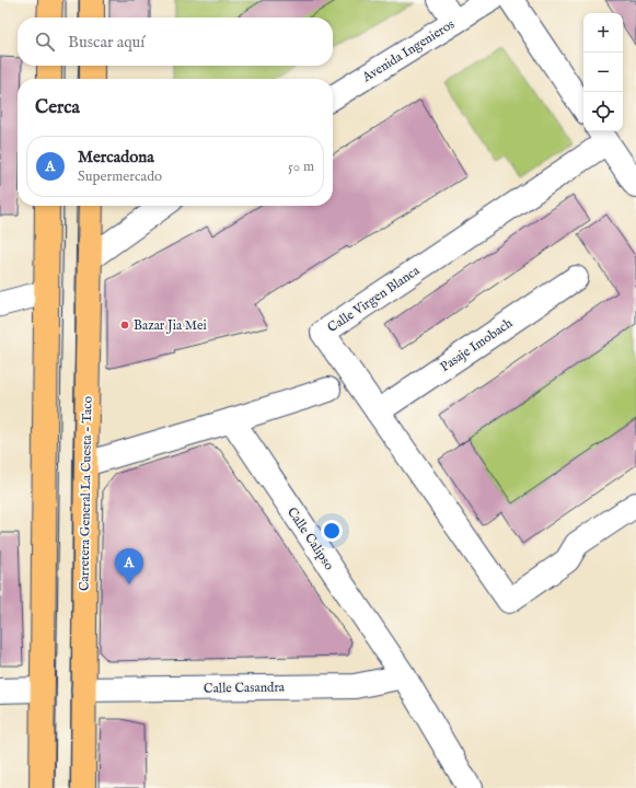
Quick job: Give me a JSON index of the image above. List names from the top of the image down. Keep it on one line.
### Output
{"streets":{"main road":["Carretera General La Cuesta - Taco"],"street":["Avenida Ingenieros","Calle Virgen Blanca","Pasaje Imobach","Calle Calipso","Calle Casandra"]},"crossings":[["Calle Virgen Blanca","Pasaje Imobach"],["Carretera General La Cuesta - Taco","Calle Casandra"],["Calle Calipso","Calle Casandra"]],"places":["Bazar Jia Mei"],"page":{"map_buttons":["+","−"],"search":"Buscar aquí","heading":"Cerca","list":[{"mark":"A","name":"Mercadona","note":"Supermercado","value":"50 m"}],"pins":"A"}}
